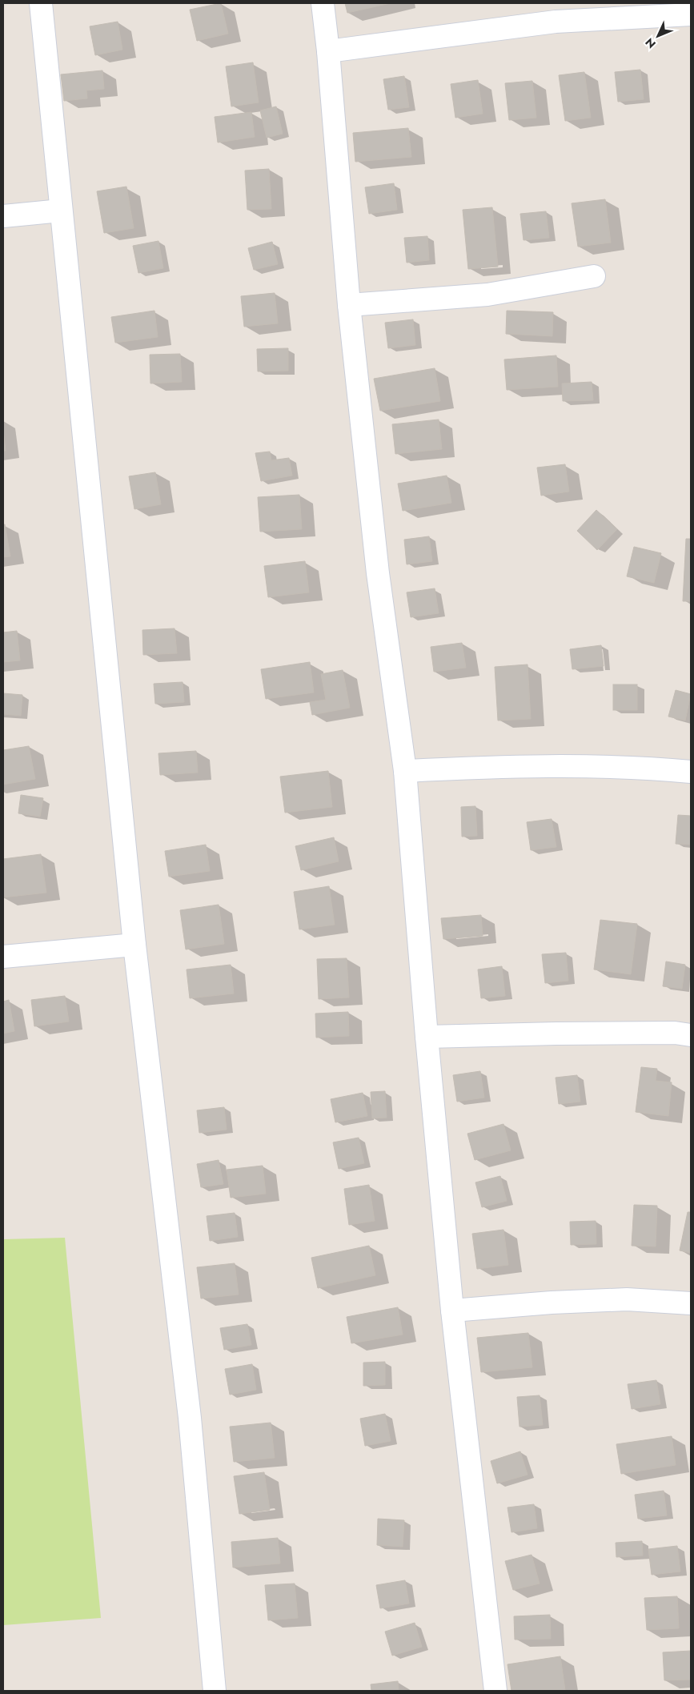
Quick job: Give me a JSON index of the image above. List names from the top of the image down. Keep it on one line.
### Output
{"north":"bottom left"}
